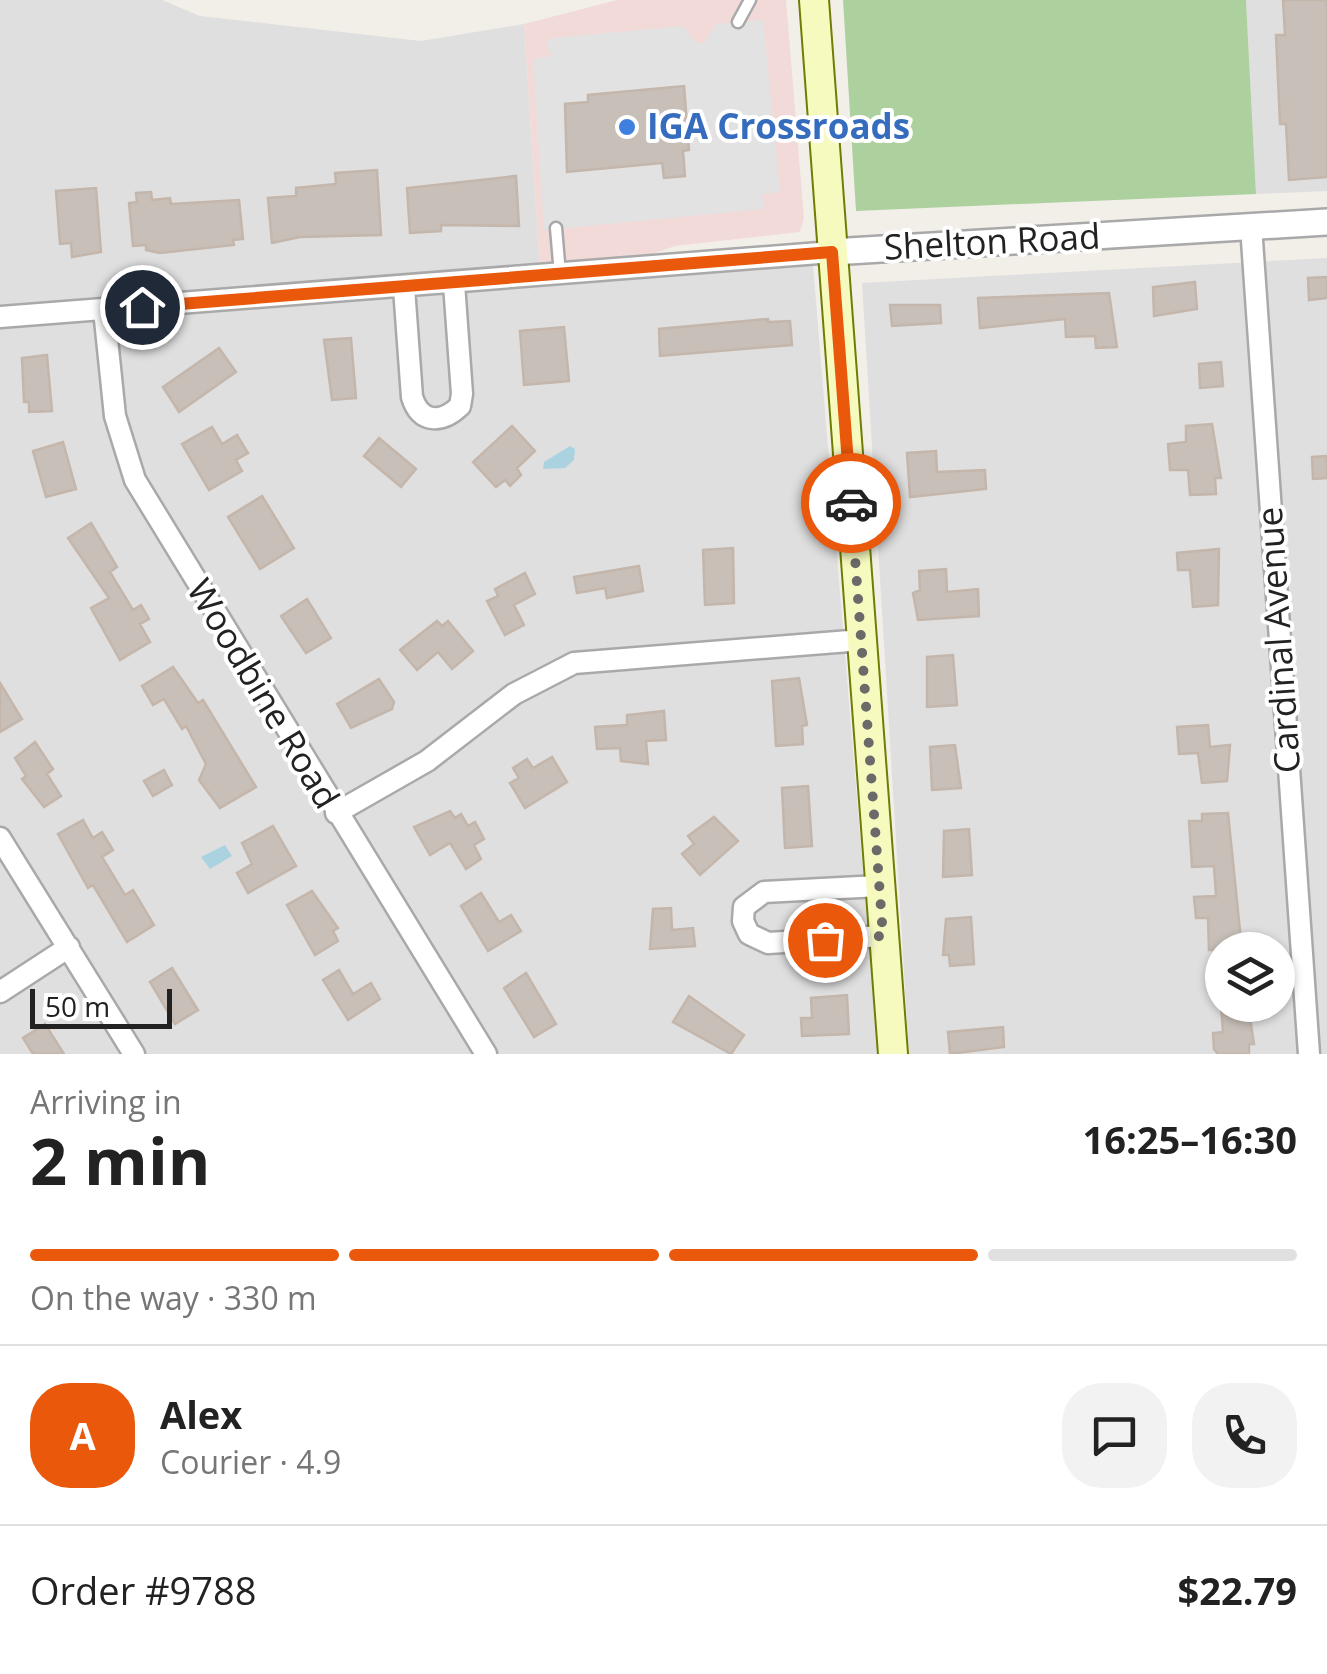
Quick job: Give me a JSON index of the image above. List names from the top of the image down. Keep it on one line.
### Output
{"streets":{"street":["Shelton Road","Cardinal Avenue","Woodbine Road"]},"crossings":[["Shelton Road","Cardinal Avenue"],["Shelton Road","Woodbine Road"]],"places":["IGA Crossroads"],"scale_bar":"50 m","page":{"scale":"50 m","heading":["2 min","Arriving in","16:25–16:30"],"panel":["Alex","Courier · 4.9","Order #9788","$22.79"],"bar":"On the way · 330 m","round":"A"}}
